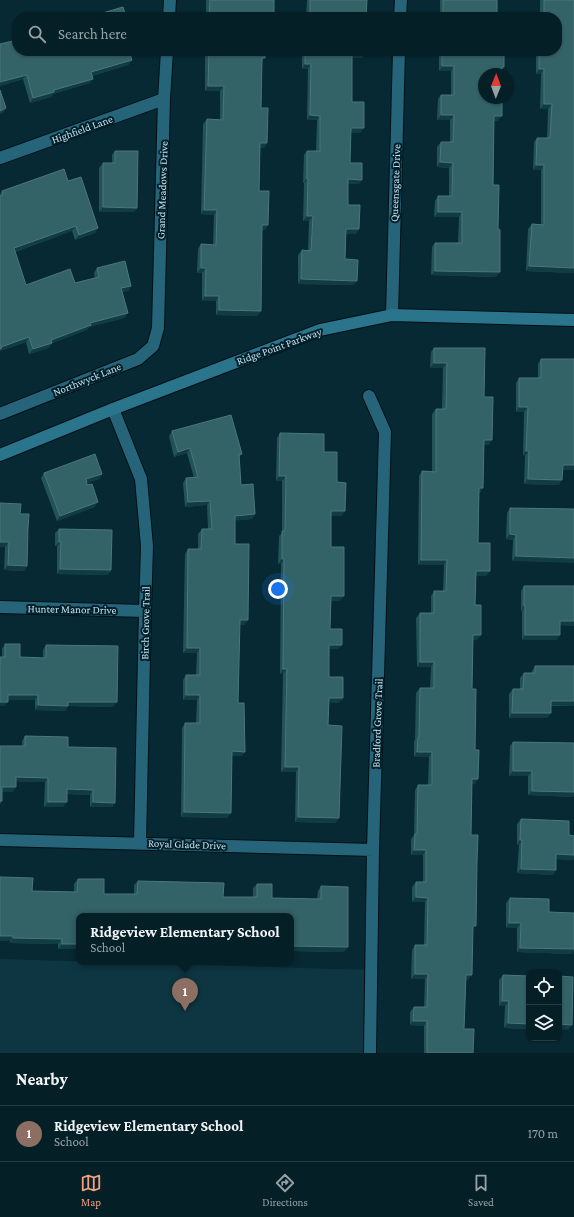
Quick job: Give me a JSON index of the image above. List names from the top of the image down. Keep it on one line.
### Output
{"streets":{"street":["Highfield Lane","Queensgate Drive","Grand Meadows Drive","Ridge Point Parkway","Northwyck Lane","Hunter Manor Drive","Birch Grove Trail","Bradford Grove Trail","Royal Glade Drive"]},"crossings":[["Highfield Lane","Grand Meadows Drive"],["Queensgate Drive","Ridge Point Parkway"],["Grand Meadows Drive","Northwyck Lane"],["Ridge Point Parkway","Birch Grove Trail"],["Hunter Manor Drive","Birch Grove Trail"],["Birch Grove Trail","Royal Glade Drive"],["Bradford Grove Trail","Royal Glade Drive"]],"north":"top","page":{"search":"Search here","popup":["Ridgeview Elementary School","School"],"pins":"1","heading":"Nearby","list":[{"mark":"1","name":"Ridgeview Elementary School","note":"School","value":"170 m"}],"nav":["Map","Directions","Saved"]}}
